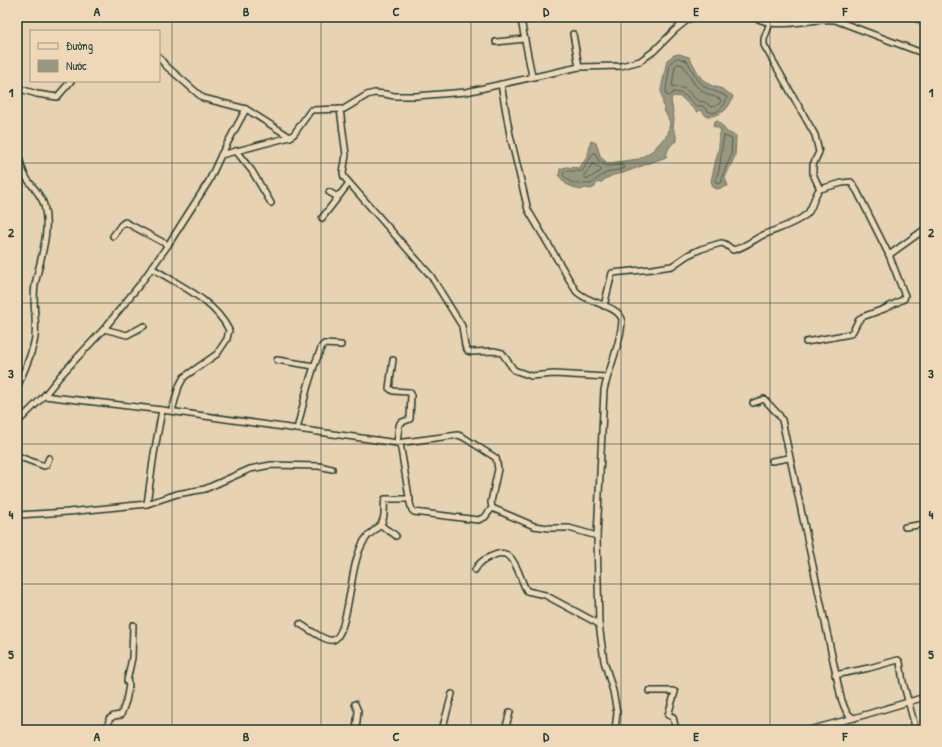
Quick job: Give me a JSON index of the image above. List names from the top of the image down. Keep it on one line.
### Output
{"legend":["Đường","Nước"],"grid":{"columns":["A","B","C","D","E","F"],"rows":["1","2","3","4","5"]}}
